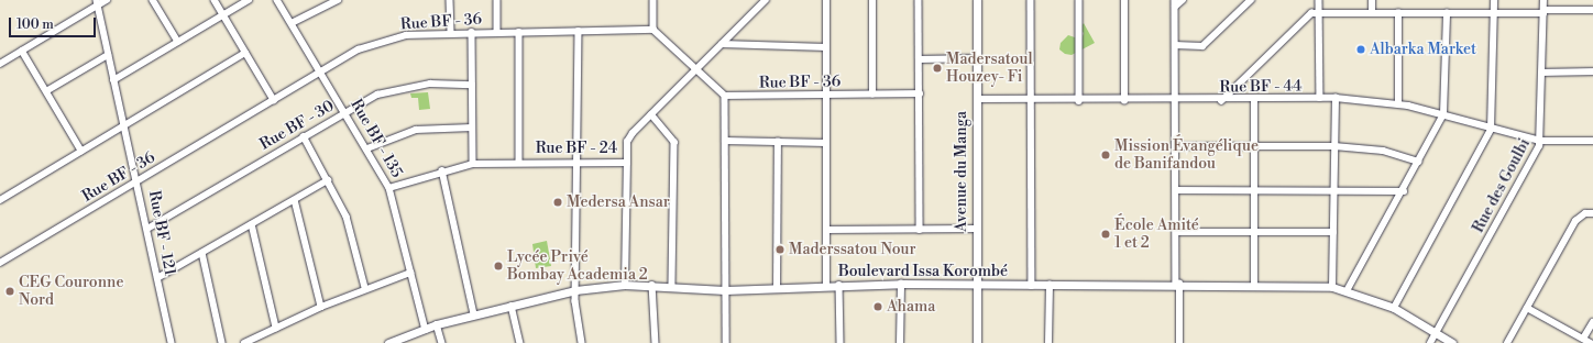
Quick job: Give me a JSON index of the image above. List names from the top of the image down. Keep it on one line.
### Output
{"streets":{"street":["Rue BF - 36","Rue BF - 44","Rue BF - 30","Rue BF - 135","Rue BF - 24","Avenue du Manga","Rue des Goulbi","Rue BF - 121","Boulevard Issa Korombé"]},"crossings":[["Rue BF - 36","Rue BF - 135"],["Rue BF - 36","Rue BF - 121"],["Rue BF - 44","Avenue du Manga"],["Rue BF - 44","Rue des Goulbi"],["Rue BF - 30","Rue BF - 135"],["Rue BF - 30","Rue BF - 121"],["Rue BF - 135","Rue BF - 24"],["Rue BF - 135","Boulevard Issa Korombé"],["Avenue du Manga","Boulevard Issa Korombé"],["Rue des Goulbi","Boulevard Issa Korombé"]],"places":["Albarka Market","Madersatoul Houzey- Fi","Mission Évangélique de Banifandou","Medersa Ansar","École Amité 1 et 2","Maderssatou Nour","Lycée Privé Bombay Academia 2","CEG Couronne Nord","Ahama"],"scale_bar":"100 m"}
